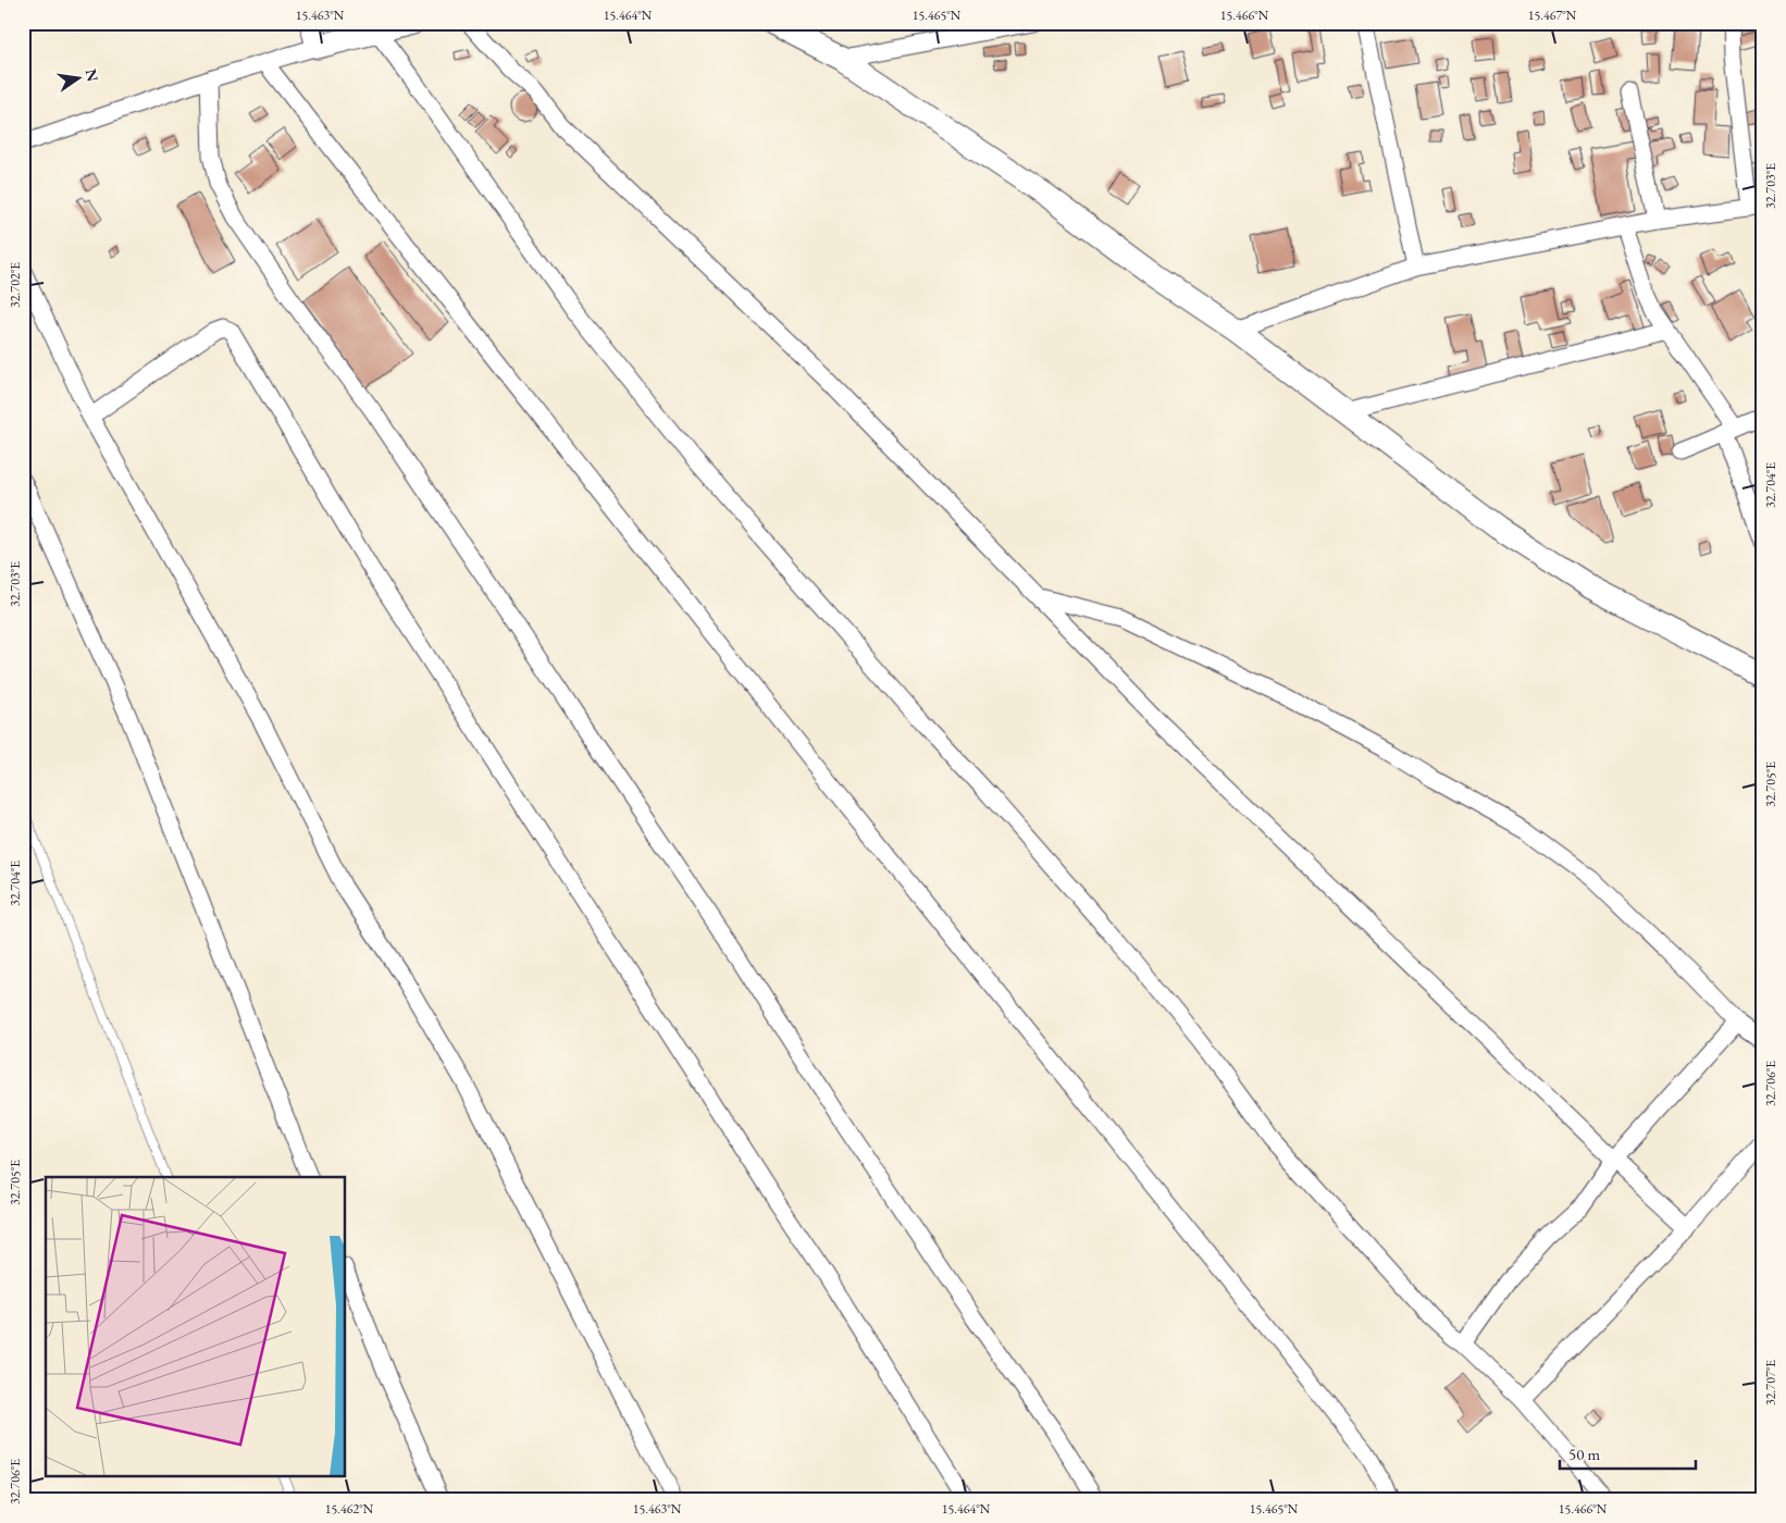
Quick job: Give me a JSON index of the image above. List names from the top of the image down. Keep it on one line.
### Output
{"scale_bar":"50 m","north":"right","coordinates":["15.463°N","15.464°N","15.465°N","15.466°N","15.467°N","32.703°E","32.702°E","32.704°E","32.705°E","32.706°E","32.707°E","15.462°N"]}
